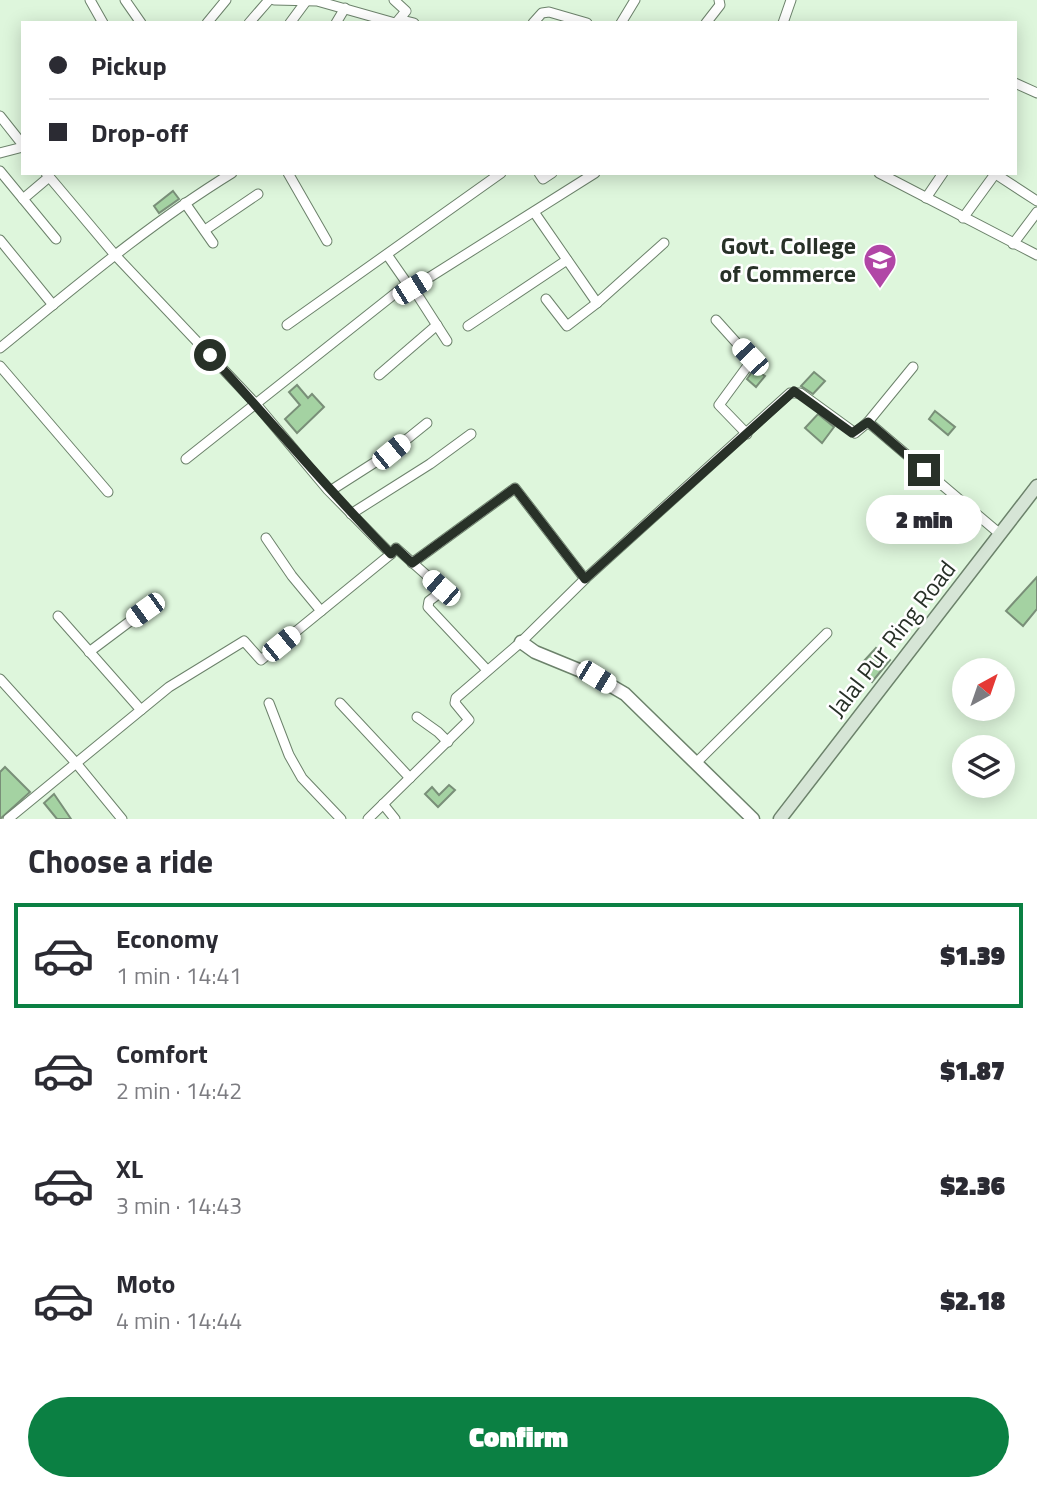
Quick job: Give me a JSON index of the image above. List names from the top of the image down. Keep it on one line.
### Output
{"streets":{"main road":["Jalal Pur Ring Road"]},"places":{"school or university":["Govt. College of Commerce"]},"north":"top right","page":{"banner":["Pickup","Drop-off"],"bubble":"2 min","heading":"Choose a ride","list":[{"name":"Economy","note":"1 min · 14:41","value":"$1.39"},{"name":"Comfort","note":"2 min · 14:42","value":"$1.87"},{"name":"XL","note":"3 min · 14:43","value":"$2.36"},{"name":"Moto","note":"4 min · 14:44","value":"$2.18"}],"buttons":"Confirm"}}
